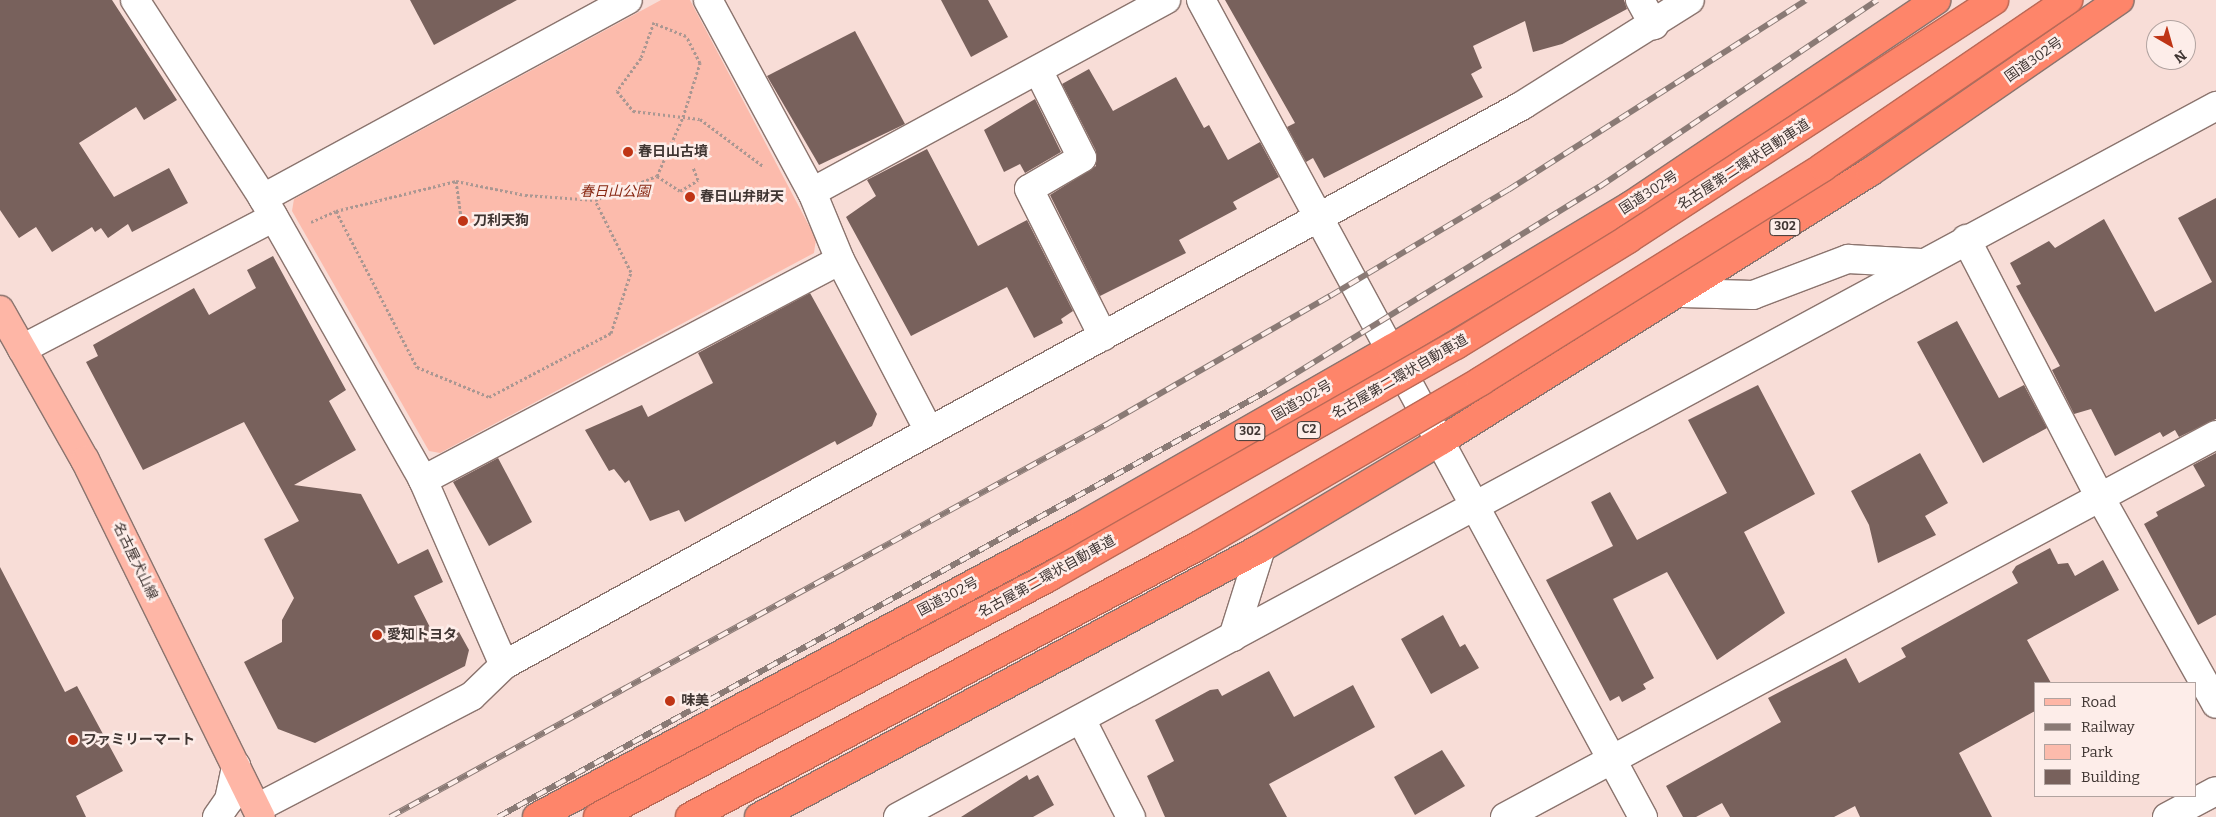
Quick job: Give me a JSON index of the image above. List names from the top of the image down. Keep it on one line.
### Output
{"streets":{"highway":["国道302号","名古屋第二環状自動車道","302","C2"],"main road":["名古屋犬山線"]},"parks":["春日山公園"],"places":["春日山古墳","春日山弁財天","刀利天狗","愛知トヨタ","味美","ファミリーマート"],"legend":["Road","Railway","Park","Building"],"north":"bottom right"}
